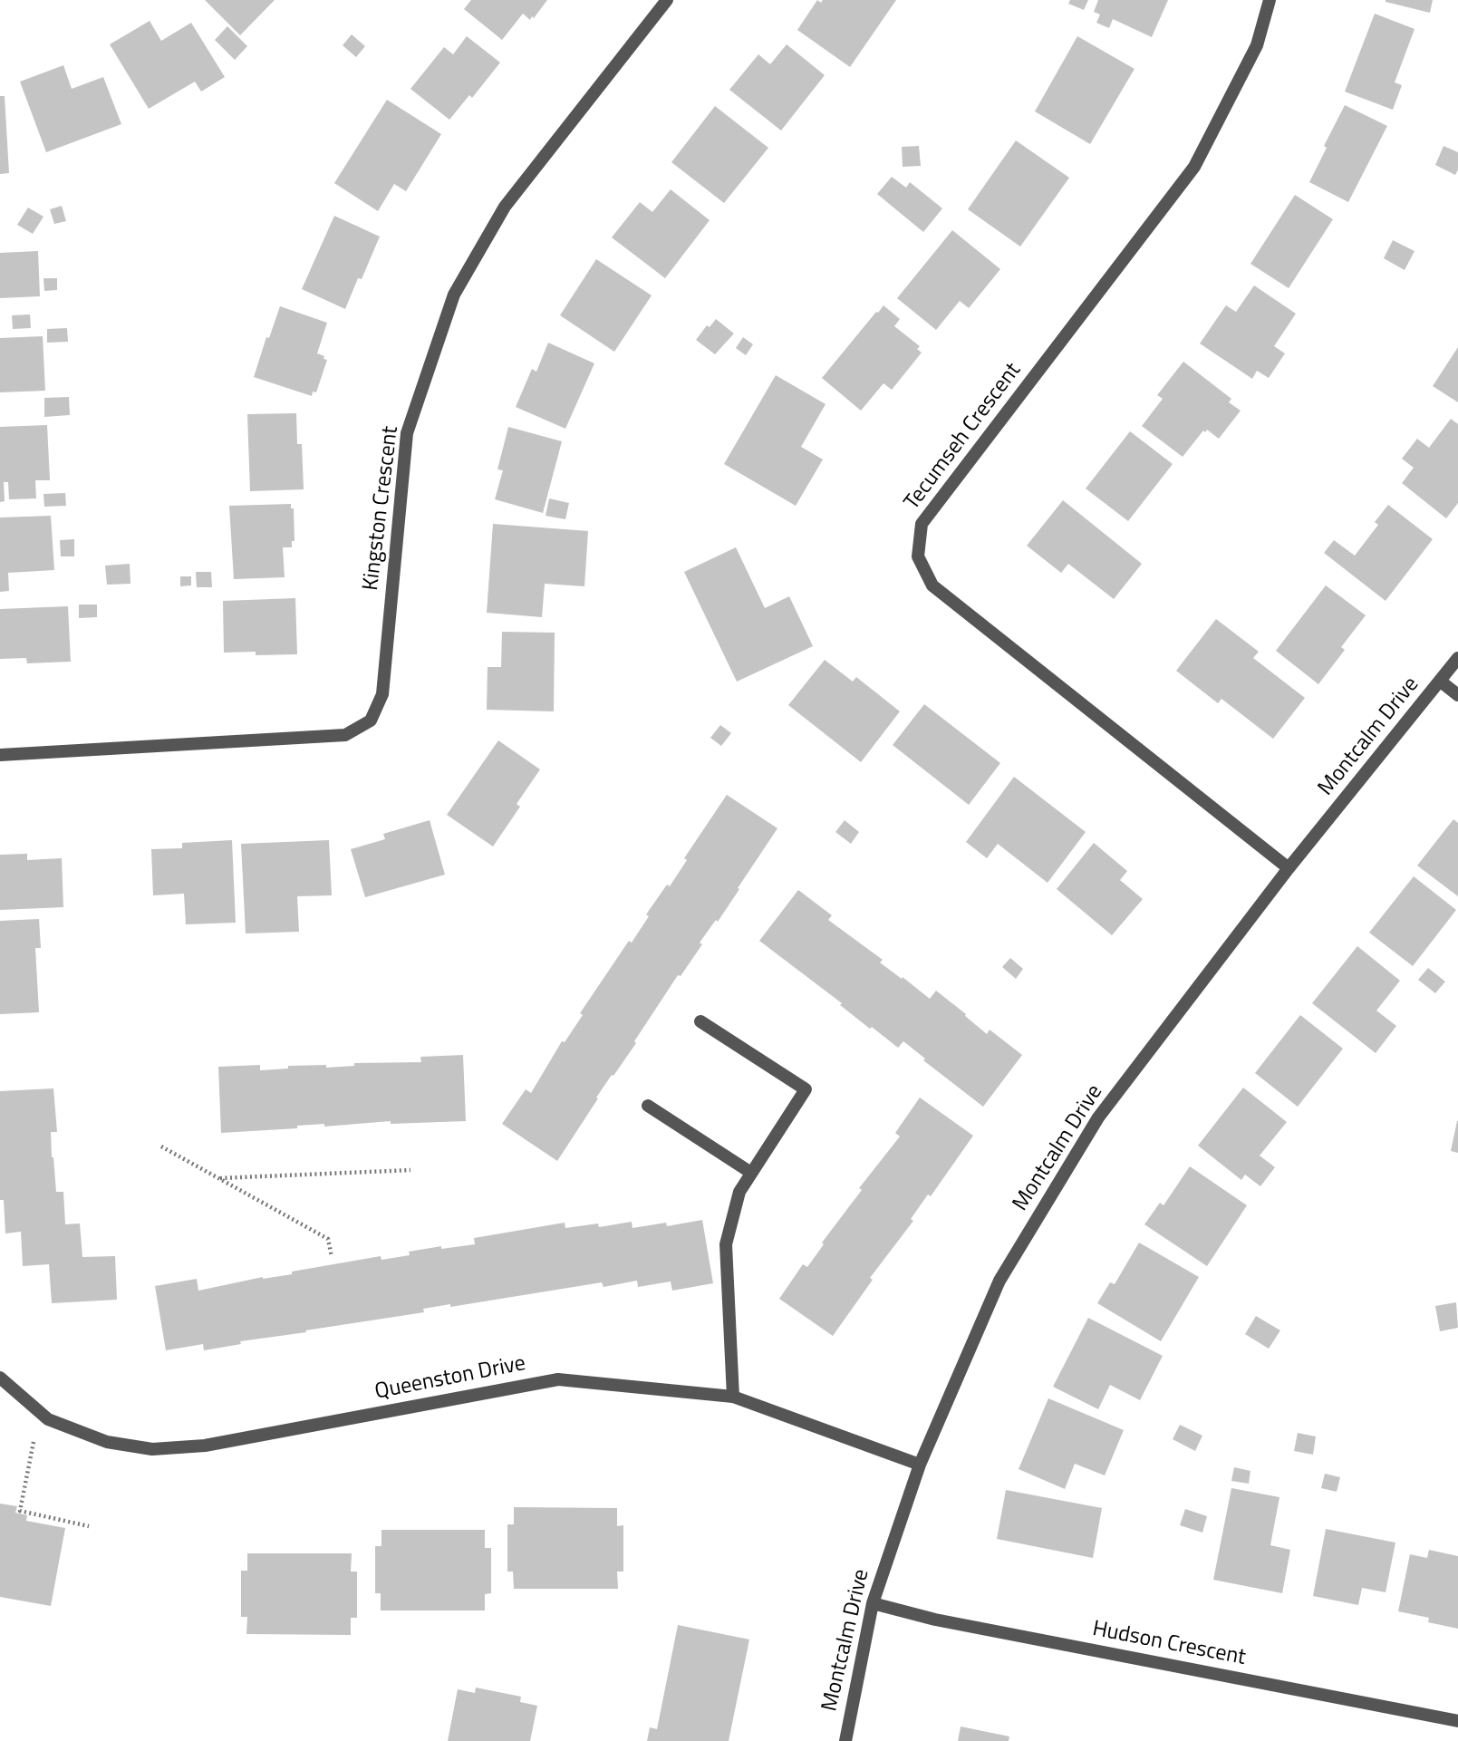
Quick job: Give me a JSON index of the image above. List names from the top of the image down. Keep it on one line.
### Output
{"streets":{"street":["Tecumseh Crescent","Kingston Crescent","Montcalm Drive","Queenston Drive","Hudson Crescent"]},"crossings":[["Tecumseh Crescent","Montcalm Drive"],["Montcalm Drive","Queenston Drive"],["Montcalm Drive","Hudson Crescent"]]}
